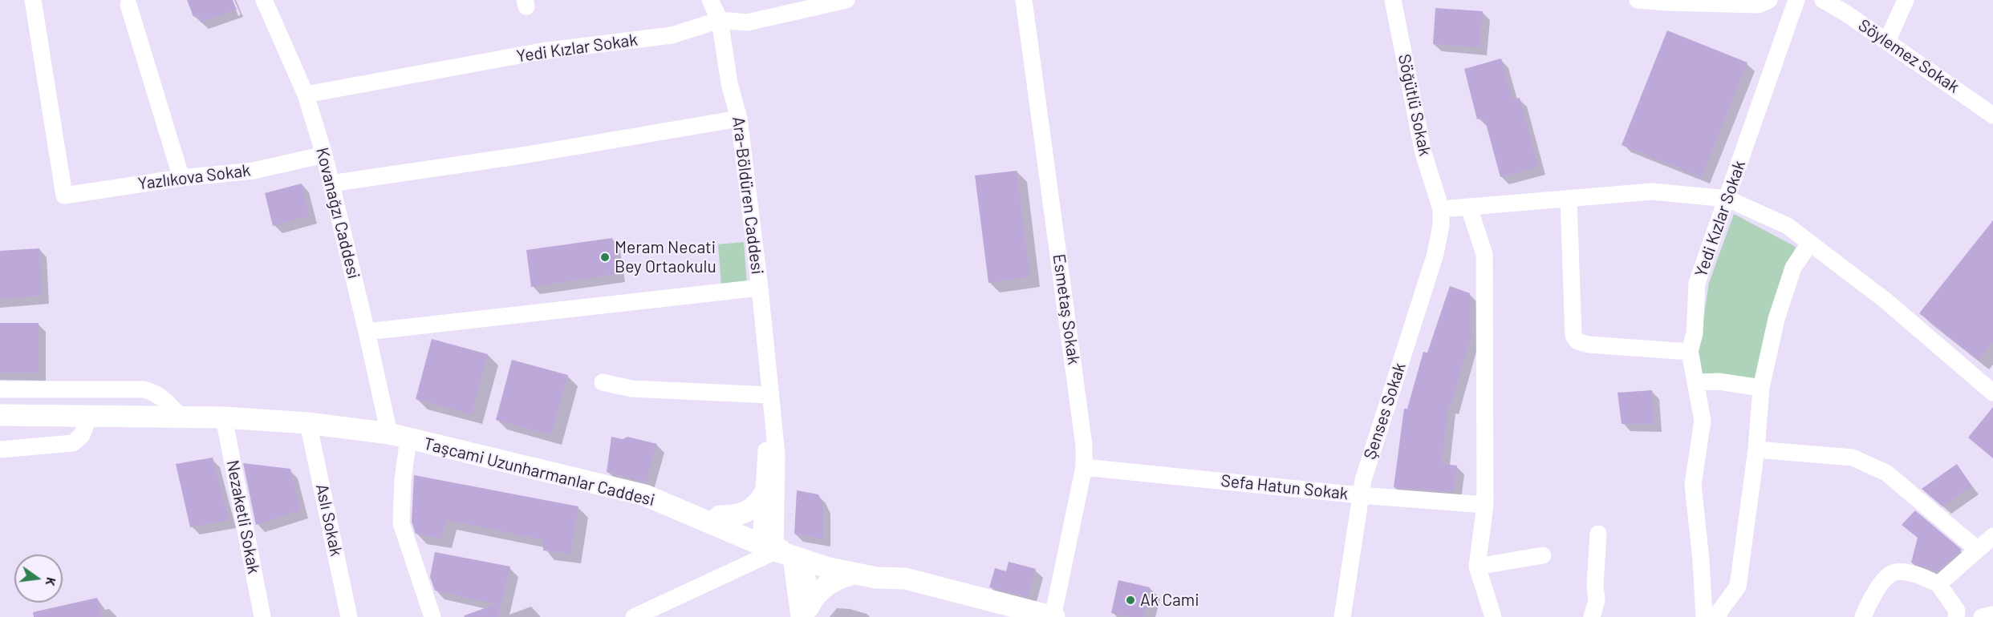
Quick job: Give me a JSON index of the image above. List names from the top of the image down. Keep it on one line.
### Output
{"streets":{"main road":["Taşcami Uzunharmanlar Caddesi"],"street":["Yedi Kızlar Sokak","Söylemez Sokak","Söğütlü Sokak","Yazlıkova Sokak","Ara-Böldüren Caddesi","Kovanağzı Caddesi","Esmetaş Sokak","Şenses Sokak","Sefa Hatun Sokak","Nezaketli Sokak","Aslı Sokak"]},"crossings":[["Yedi Kızlar Sokak","Ara-Böldüren Caddesi"],["Yedi Kızlar Sokak","Kovanağzı Caddesi"],["Söğütlü Sokak","Şenses Sokak"],["Yazlıkova Sokak","Kovanağzı Caddesi"],["Ara-Böldüren Caddesi","Taşcami Uzunharmanlar Caddesi"],["Kovanağzı Caddesi","Taşcami Uzunharmanlar Caddesi"],["Esmetaş Sokak","Taşcami Uzunharmanlar Caddesi"],["Esmetaş Sokak","Sefa Hatun Sokak"],["Şenses Sokak","Sefa Hatun Sokak"],["Taşcami Uzunharmanlar Caddesi","Nezaketli Sokak"],["Taşcami Uzunharmanlar Caddesi","Aslı Sokak"]],"places":["Meram Necati Bey Ortaokulu","Ak Cami"],"north":"right"}
